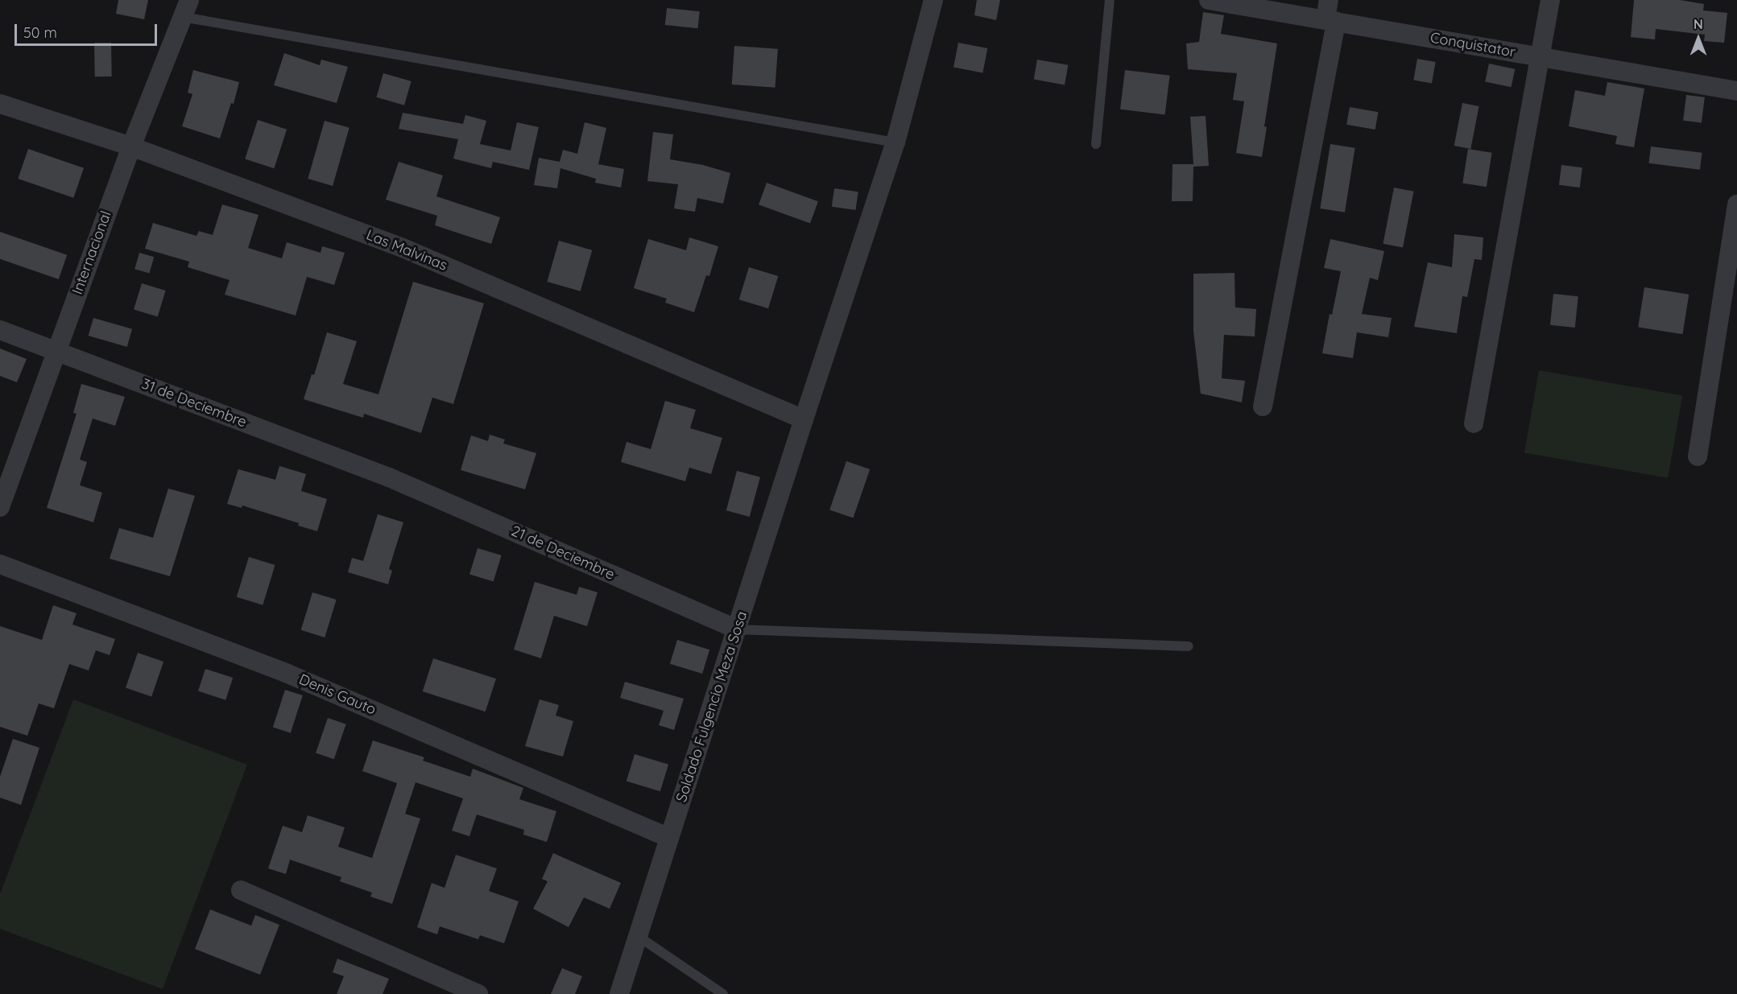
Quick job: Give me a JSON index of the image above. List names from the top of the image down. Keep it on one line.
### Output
{"streets":{"street":["Conquistator","Las Malvinas","Internacional","31 de Deciembre","21 de Deciembre","Denis Gauto","Soldado Fulgencio Meza Sosa"]},"crossings":[["Las Malvinas","Internacional"],["Las Malvinas","Soldado Fulgencio Meza Sosa"],["Internacional","31 de Deciembre"],["31 de Deciembre","21 de Deciembre"],["21 de Deciembre","Soldado Fulgencio Meza Sosa"],["Denis Gauto","Soldado Fulgencio Meza Sosa"]],"scale_bar":"50 m","north":"top"}
